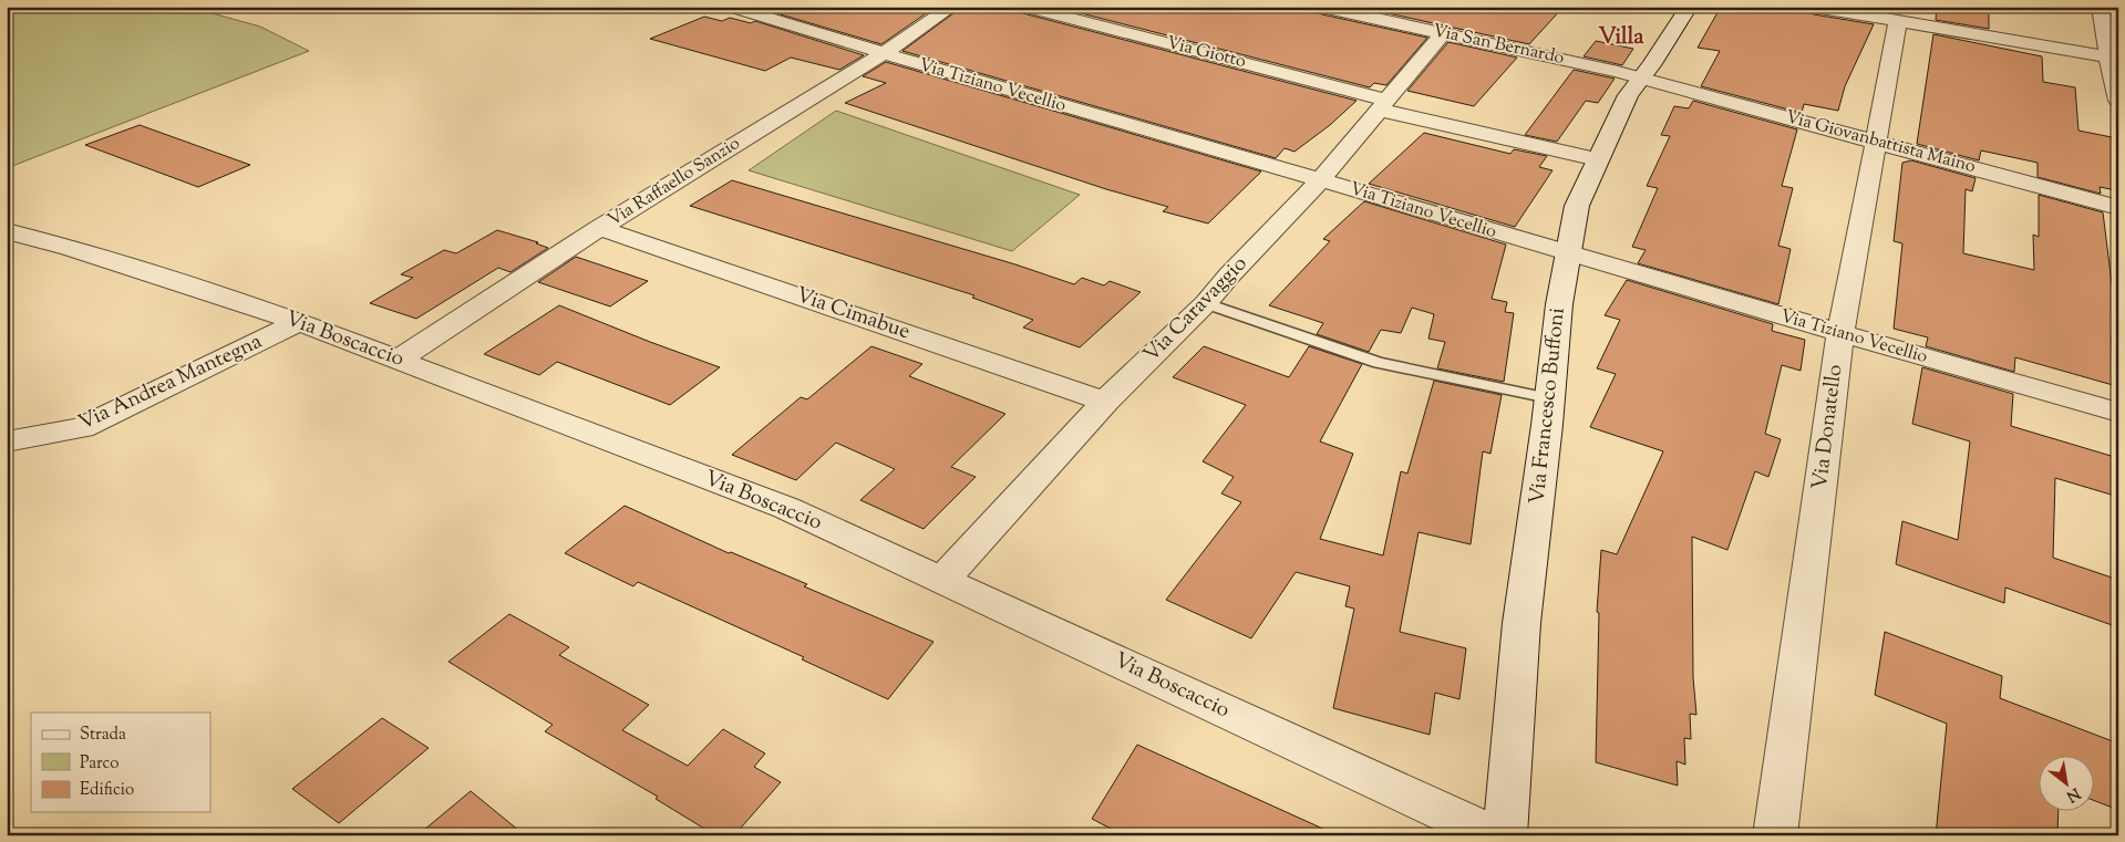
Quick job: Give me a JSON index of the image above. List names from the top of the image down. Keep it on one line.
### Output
{"streets":{"street":["Via San Bernardo","Via Giotto","Via Tiziano Vecellio","Via Giovanbattista Maino","Via Raffaello Sanzio","Via Caravaggio","Via Cimabue","Via Boscaccio","Via Andrea Mantegna","Via Francesco Buffoni","Via Donatello"]},"crossings":[["Via San Bernardo","Via Giovanbattista Maino"],["Via San Bernardo","Via Caravaggio"],["Via San Bernardo","Via Francesco Buffoni"],["Via Giotto","Via Caravaggio"],["Via Giotto","Via Francesco Buffoni"],["Via Tiziano Vecellio","Via Raffaello Sanzio"],["Via Tiziano Vecellio","Via Caravaggio"],["Via Tiziano Vecellio","Via Francesco Buffoni"],["Via Tiziano Vecellio","Via Donatello"],["Via Giovanbattista Maino","Via Francesco Buffoni"],["Via Giovanbattista Maino","Via Donatello"],["Via Raffaello Sanzio","Via Cimabue"],["Via Raffaello Sanzio","Via Boscaccio"],["Via Caravaggio","Via Cimabue"],["Via Caravaggio","Via Boscaccio"],["Via Boscaccio","Via Andrea Mantegna"]],"districts":["Villa"],"legend":["Strada","Parco","Edificio"],"north":"bottom right"}
